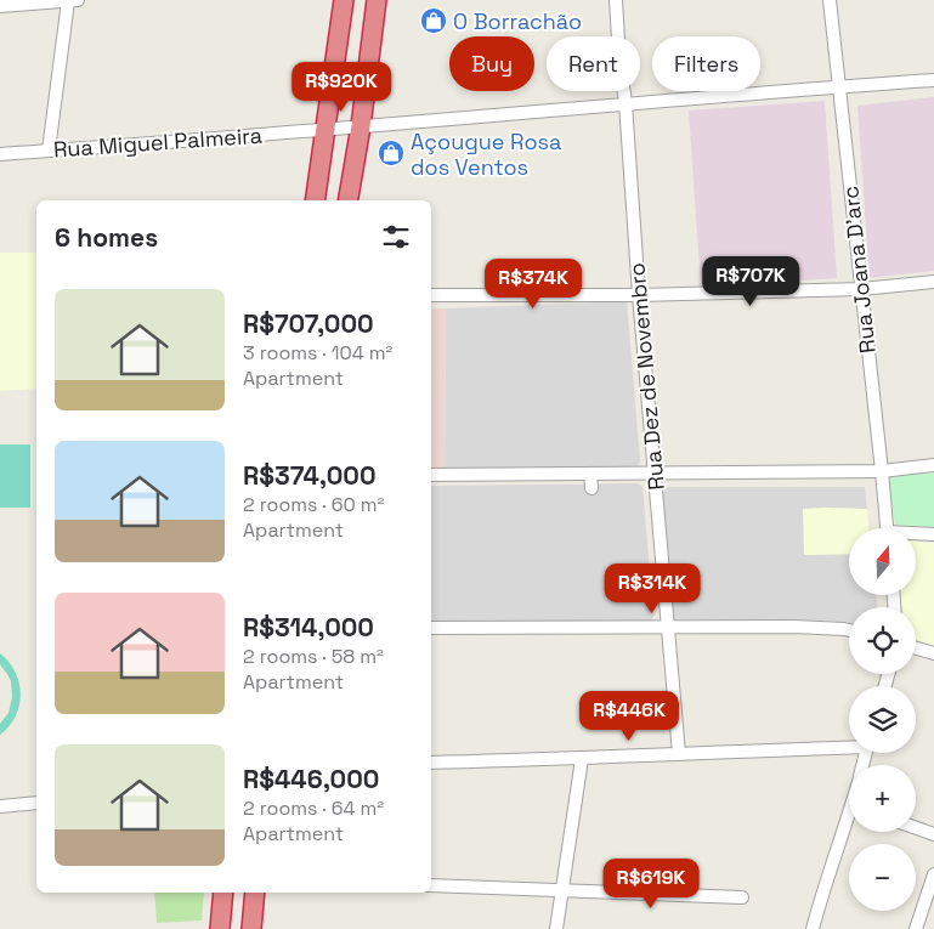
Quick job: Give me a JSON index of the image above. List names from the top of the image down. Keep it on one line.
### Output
{"streets":{"street":["Rua Miguel Palmeira","Rua Joana D'arc","Rua Dez de Novembro"]},"crossings":[["Rua Miguel Palmeira","Rua Joana D'arc"],["Rua Miguel Palmeira","Rua Dez de Novembro"]],"places":{"shop":["O Borrachão","Açougue Rosa dos Ventos"]},"north":"top","page":{"chip":["Buy","Rent","Filters"],"price":["R$920K","R$707K","R$374K","R$314K","R$446K","R$619K"],"heading":"6 homes","list":[{"name":"R$707,000","note":"3 rooms · 104 m² · Apartment"},{"name":"R$374,000","note":"2 rooms · 60 m² · Apartment"},{"name":"R$314,000","note":"2 rooms · 58 m² · Apartment"},{"name":"R$446,000","note":"2 rooms · 64 m² · Apartment"}],"map_buttons":["+","−"]}}
